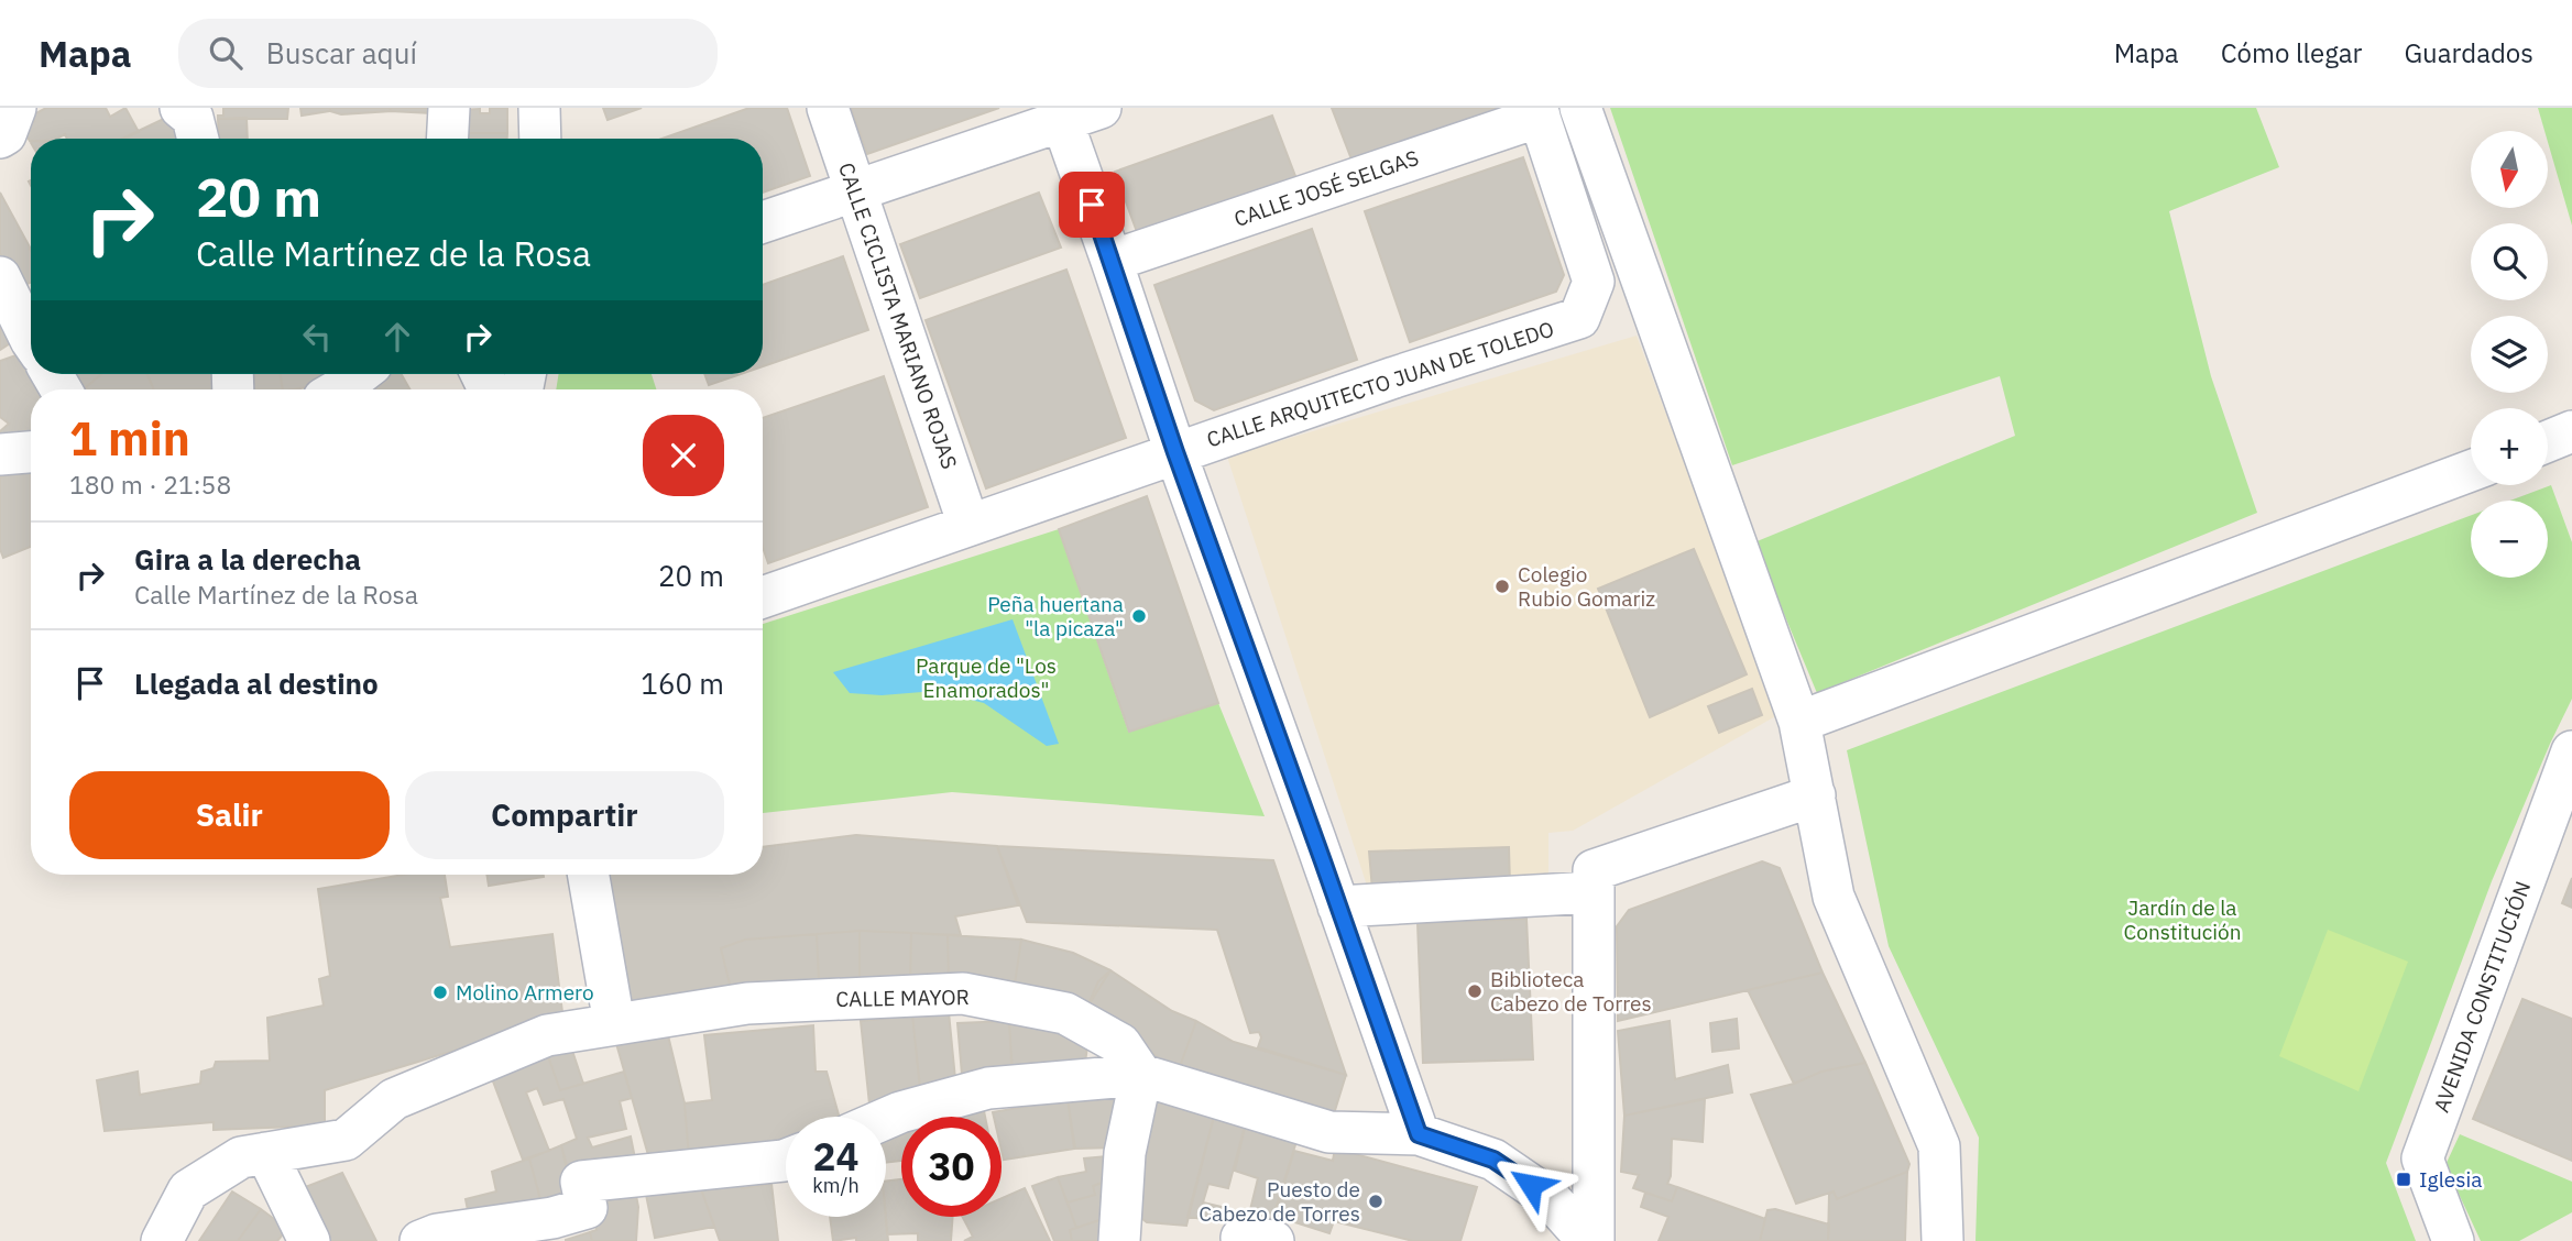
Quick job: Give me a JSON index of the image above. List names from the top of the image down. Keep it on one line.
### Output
{"streets":{"street":["CALLE JOSÉ SELGAS","CALLE CICLISTA MARIANO ROJAS","CALLE ARQUITECTO JUAN DE TOLEDO","AVENIDA CONSTITUCIÓN","CALLE MAYOR"]},"crossings":[["CALLE JOSÉ SELGAS","CALLE ARQUITECTO JUAN DE TOLEDO"],["CALLE CICLISTA MARIANO ROJAS","CALLE ARQUITECTO JUAN DE TOLEDO"]],"parks":["Parque de \"Los Enamorados\"","Jardín de la Constitución"],"places":{"other":["Colegio Rubio Gomariz","Peña huertana \"la picaza\"","Biblioteca Cabezo de Torres","Molino Armero","Puesto de Cabezo de Torres"],"transit":["Iglesia"]},"north":"bottom","page":{"header":"Mapa","search":"Buscar aquí","nav":["Mapa","Cómo llegar","Guardados"],"map_buttons":["+","−"],"turn":["20 m","Calle Martínez de la Rosa"],"heading":["1 min","180 m · 21:58"],"list":[{"name":"Gira a la derecha","note":"Calle Martínez de la Rosa","value":"20 m"},{"name":"Llegada al destino","value":"160 m"}],"buttons":["Salir","Compartir"],"speed":"24 km/h","limit":"30"}}
